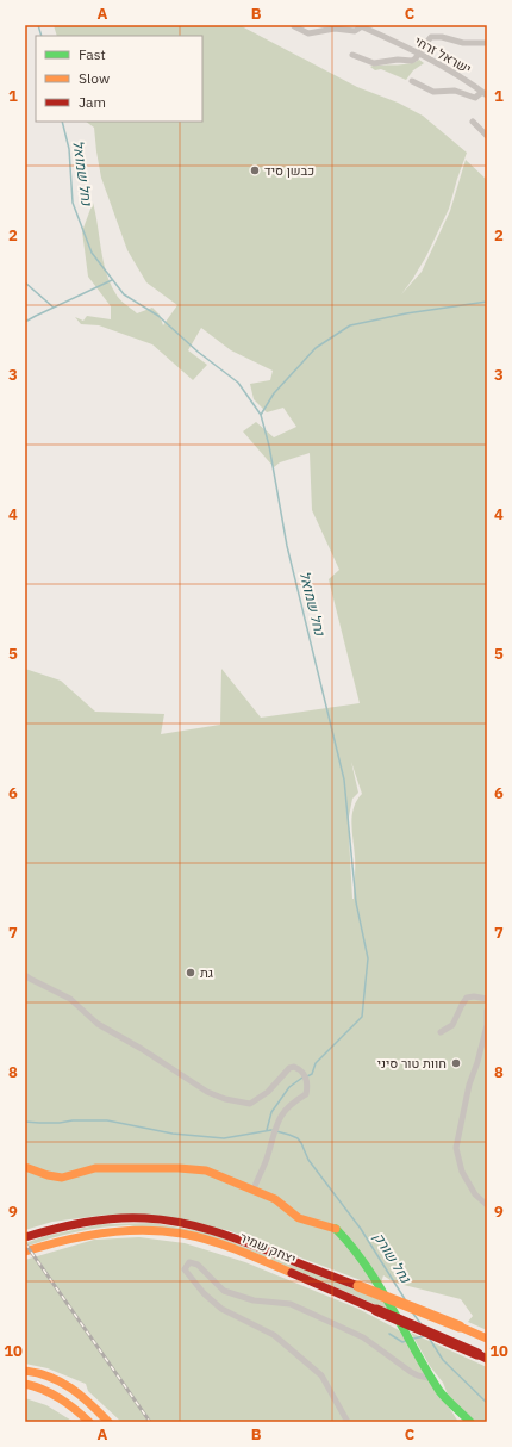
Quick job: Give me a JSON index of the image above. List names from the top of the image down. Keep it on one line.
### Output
{"streets":{"main road":["יצחק שמיר"],"street":["ישראל זרחי"]},"water":["נחל שמואל","נחל שורק"],"places":["כבשן סיד","גת","חוות טור סיני"],"legend":["Fast","Slow","Jam"],"grid":{"columns":["A","B","C"],"rows":["1","2","3","4","5","6","7","8","9","10"]}}
